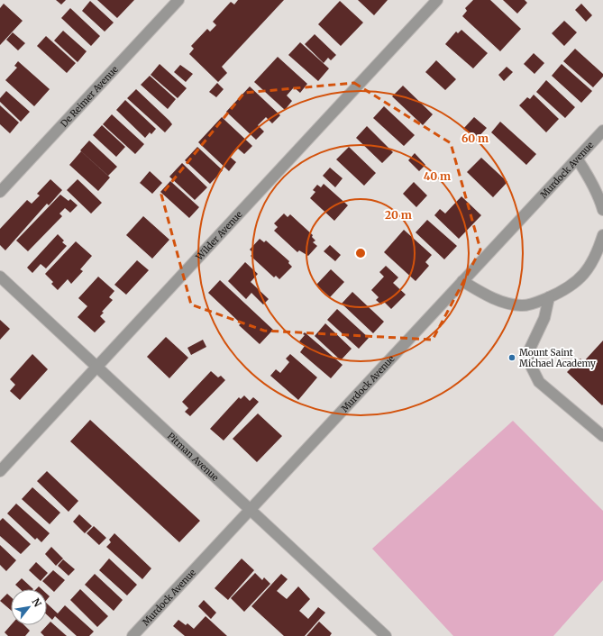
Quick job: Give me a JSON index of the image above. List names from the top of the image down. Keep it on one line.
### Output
{"streets":{"street":["De Reimer Avenue","Murdock Avenue","Wilder Avenue","Pitman Avenue"]},"crossings":[["Murdock Avenue","Pitman Avenue"],["Wilder Avenue","Pitman Avenue"]],"places":["Mount Saint Michael Academy"],"north":"top right","rings":["60 m","40 m","20 m"]}
